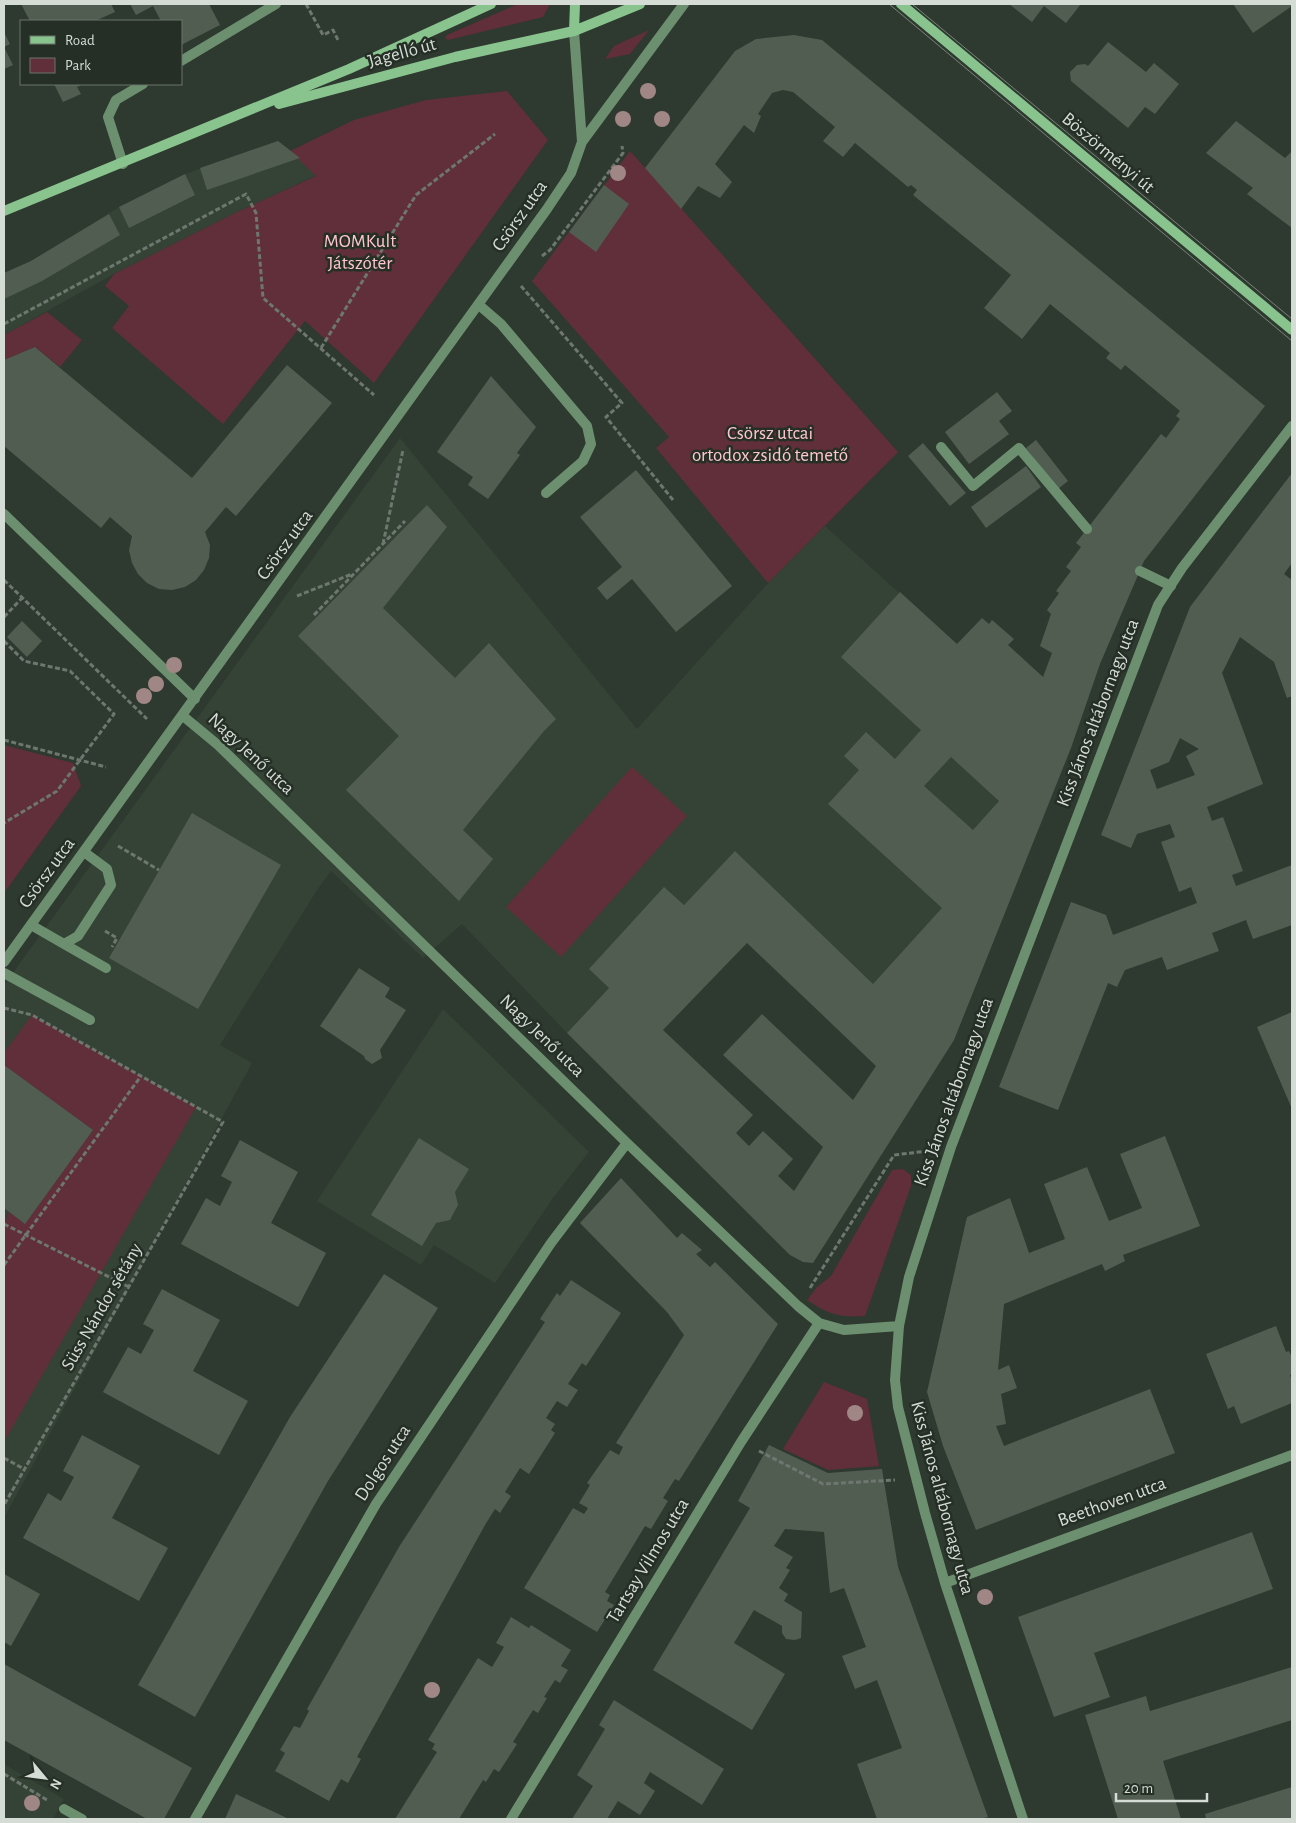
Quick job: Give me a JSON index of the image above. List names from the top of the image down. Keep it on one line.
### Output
{"streets":{"street":["Jagelló út","Böszörményi út","Csörsz utca","Kiss János altábornagy utca","Nagy Jenő utca","Dolgos utca","Beethoven utca","Tartsay Vilmos utca"],"path":["Süss Nándor sétány"]},"crossings":[["Jagelló út","Csörsz utca"],["Csörsz utca","Nagy Jenő utca"],["Kiss János altábornagy utca","Nagy Jenő utca"],["Kiss János altábornagy utca","Beethoven utca"],["Nagy Jenő utca","Dolgos utca"],["Nagy Jenő utca","Tartsay Vilmos utca"]],"parks":["MOMKult Játszótér","Csörsz utcai ortodox zsidó temető"],"legend":["Road","Park"],"scale_bar":"20 m","north":"bottom right"}
